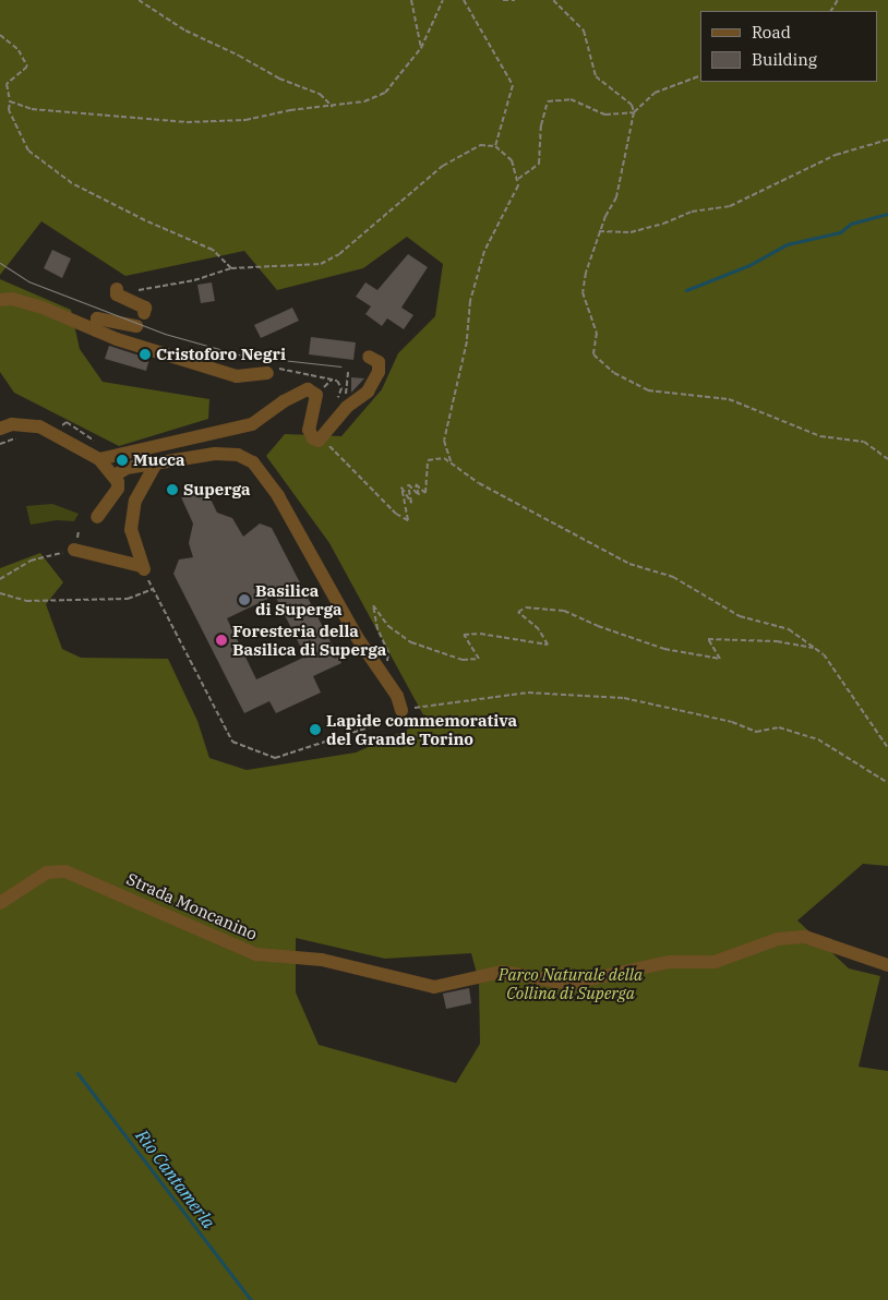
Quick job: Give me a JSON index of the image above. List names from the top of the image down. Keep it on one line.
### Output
{"streets":{"street":["Strada Moncanino"]},"water":["Rio Cantamerla"],"parks":["Parco Naturale della Collina di Superga"],"places":["Cristoforo Negri","Mucca","Superga","Basilica di Superga","Foresteria della Basilica di Superga","Lapide commemorativa del Grande Torino"],"legend":["Road","Building"]}
